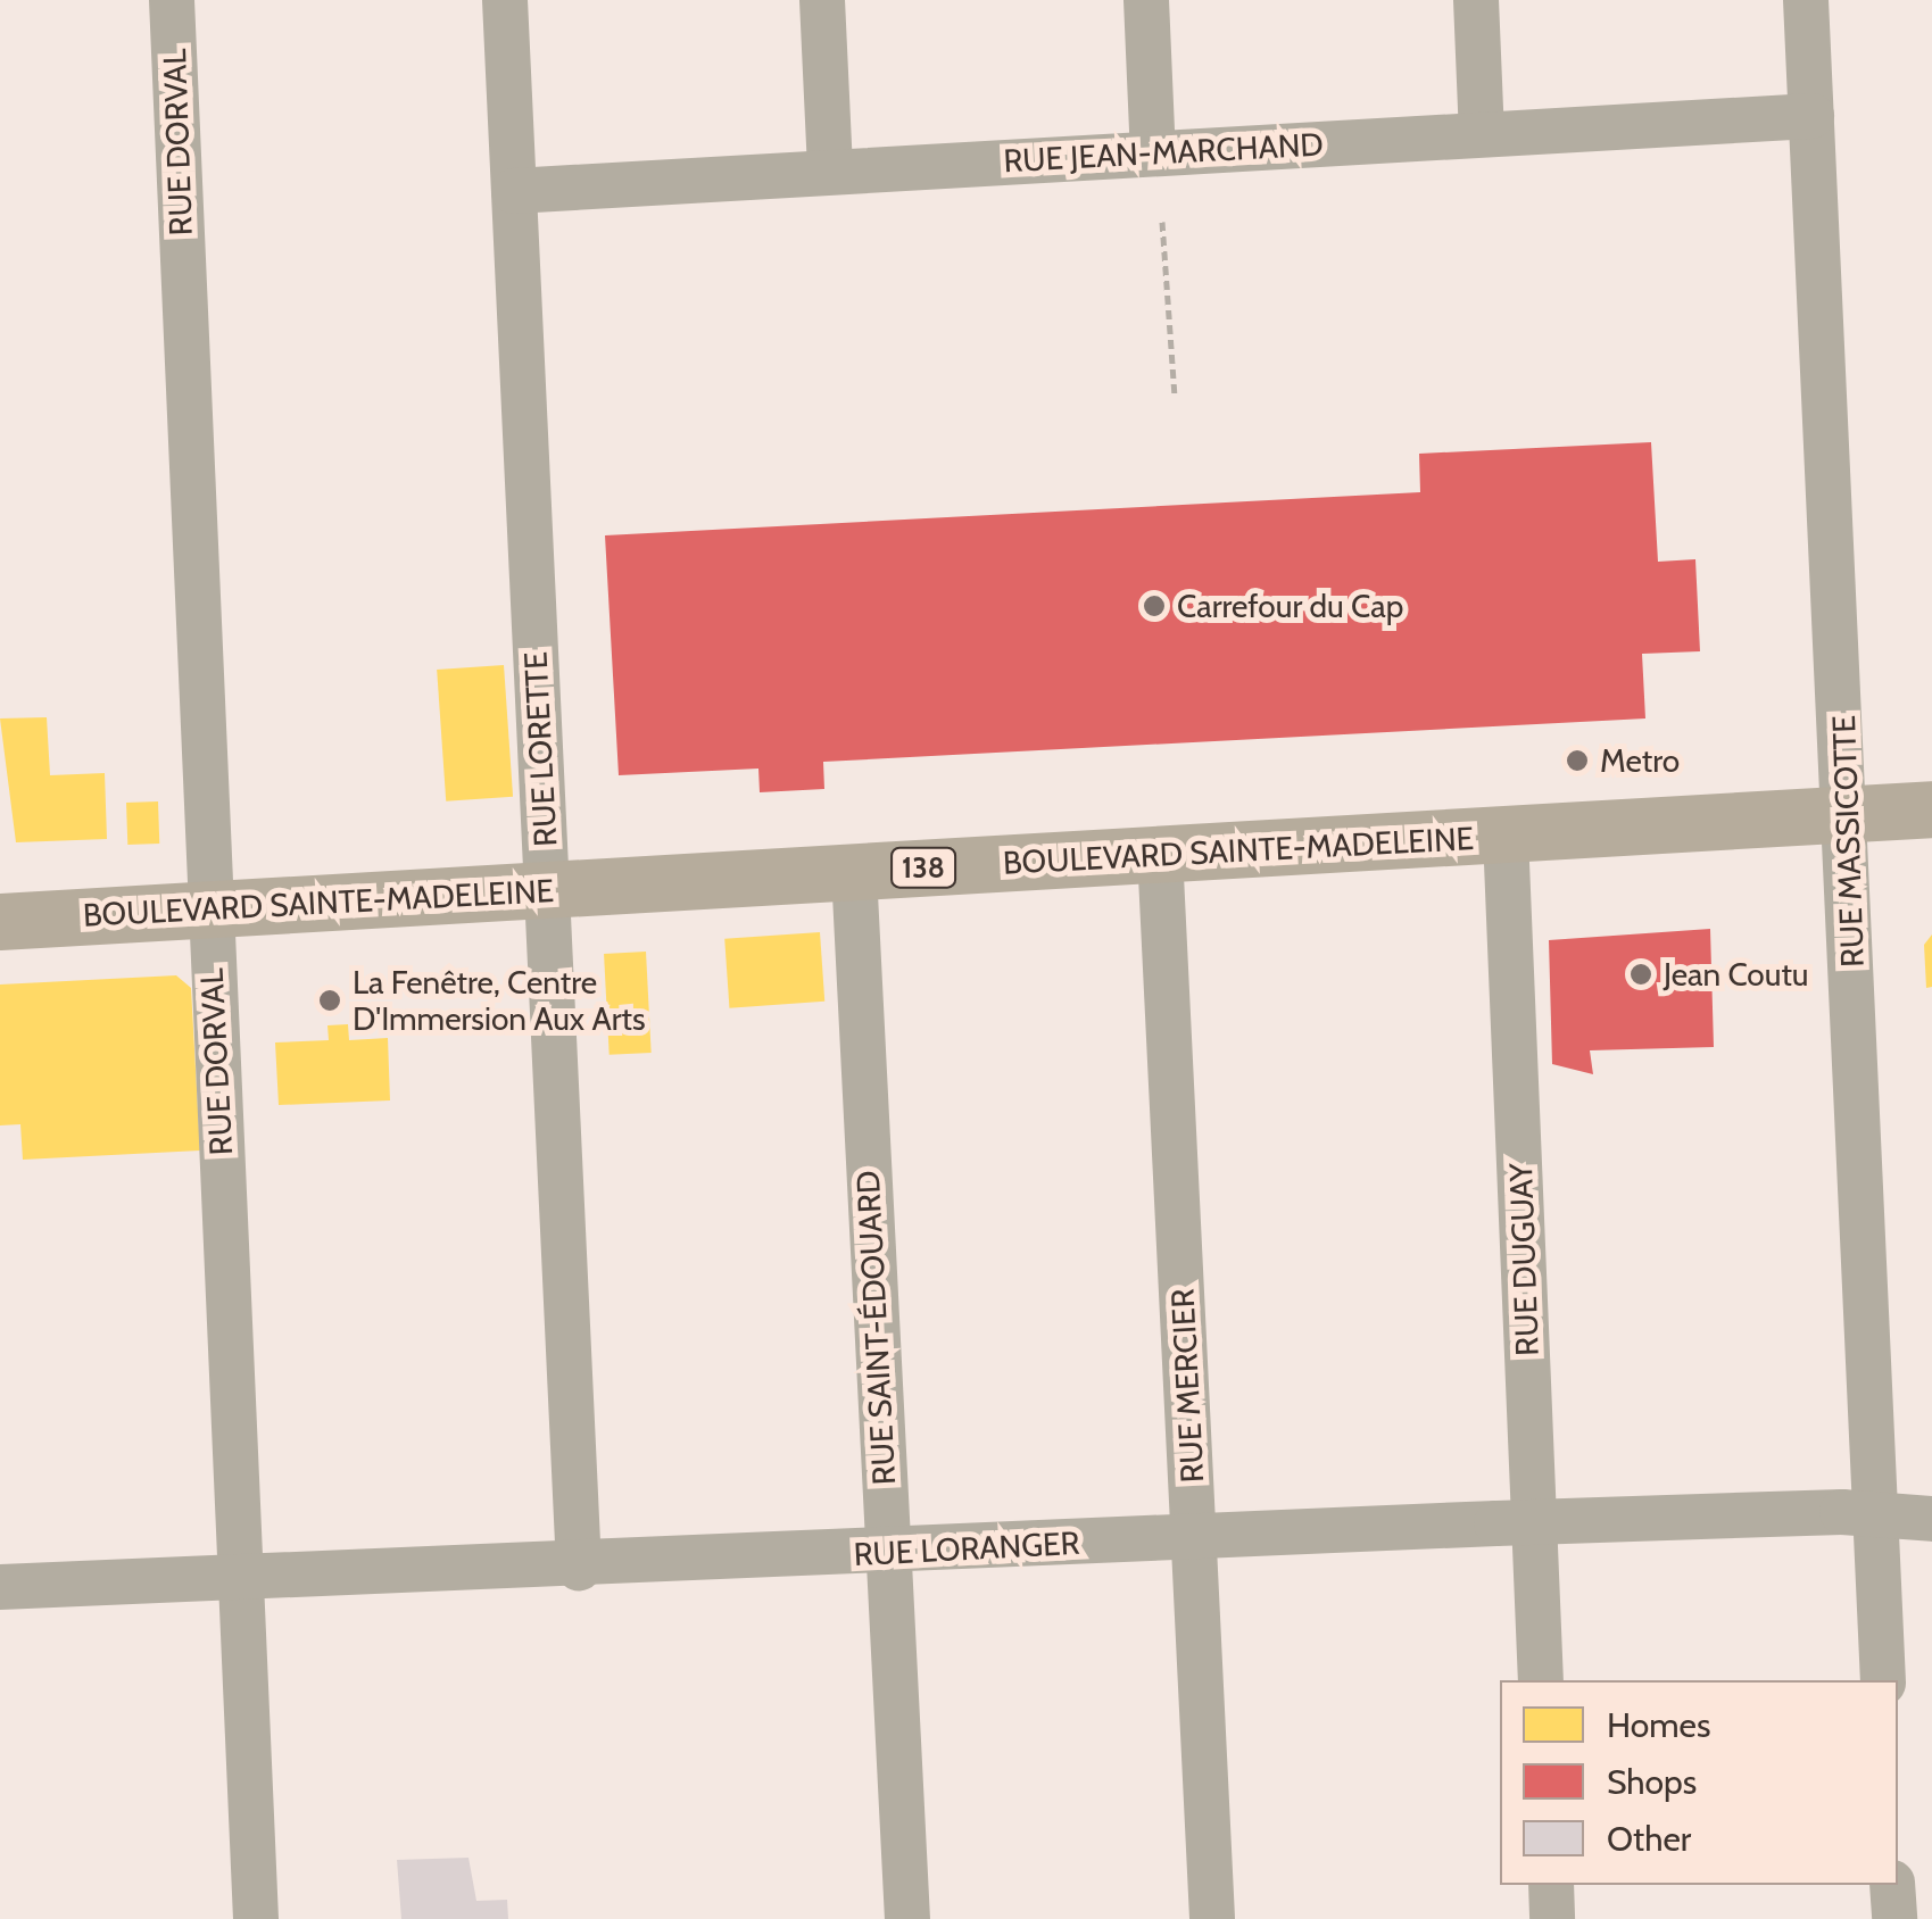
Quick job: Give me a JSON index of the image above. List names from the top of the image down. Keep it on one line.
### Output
{"streets":{"main road":["BOULEVARD SAINTE-MADELEINE","138"],"street":["RUE DORVAL","RUE JEAN-MARCHAND","RUE LORETTE","RUE MASSICOTTE","RUE DUGUAY","RUE SAINT-ÉDOUARD","RUE MERCIER","RUE LORANGER"]},"crossings":[["RUE DORVAL","BOULEVARD SAINTE-MADELEINE"],["RUE DORVAL","RUE LORANGER"],["RUE JEAN-MARCHAND","RUE LORETTE"],["RUE JEAN-MARCHAND","RUE MASSICOTTE"],["RUE LORETTE","BOULEVARD SAINTE-MADELEINE"],["RUE LORETTE","RUE LORANGER"],["RUE MASSICOTTE","BOULEVARD SAINTE-MADELEINE"],["RUE MASSICOTTE","RUE LORANGER"],["BOULEVARD SAINTE-MADELEINE","RUE DUGUAY"],["BOULEVARD SAINTE-MADELEINE","RUE SAINT-ÉDOUARD"],["BOULEVARD SAINTE-MADELEINE","RUE MERCIER"],["RUE DUGUAY","RUE LORANGER"],["RUE SAINT-ÉDOUARD","RUE LORANGER"],["RUE MERCIER","RUE LORANGER"]],"places":["Carrefour du Cap","Metro","Jean Coutu","La Fenêtre, Centre D'Immersion Aux Arts"],"legend":["Homes","Shops","Other"]}
